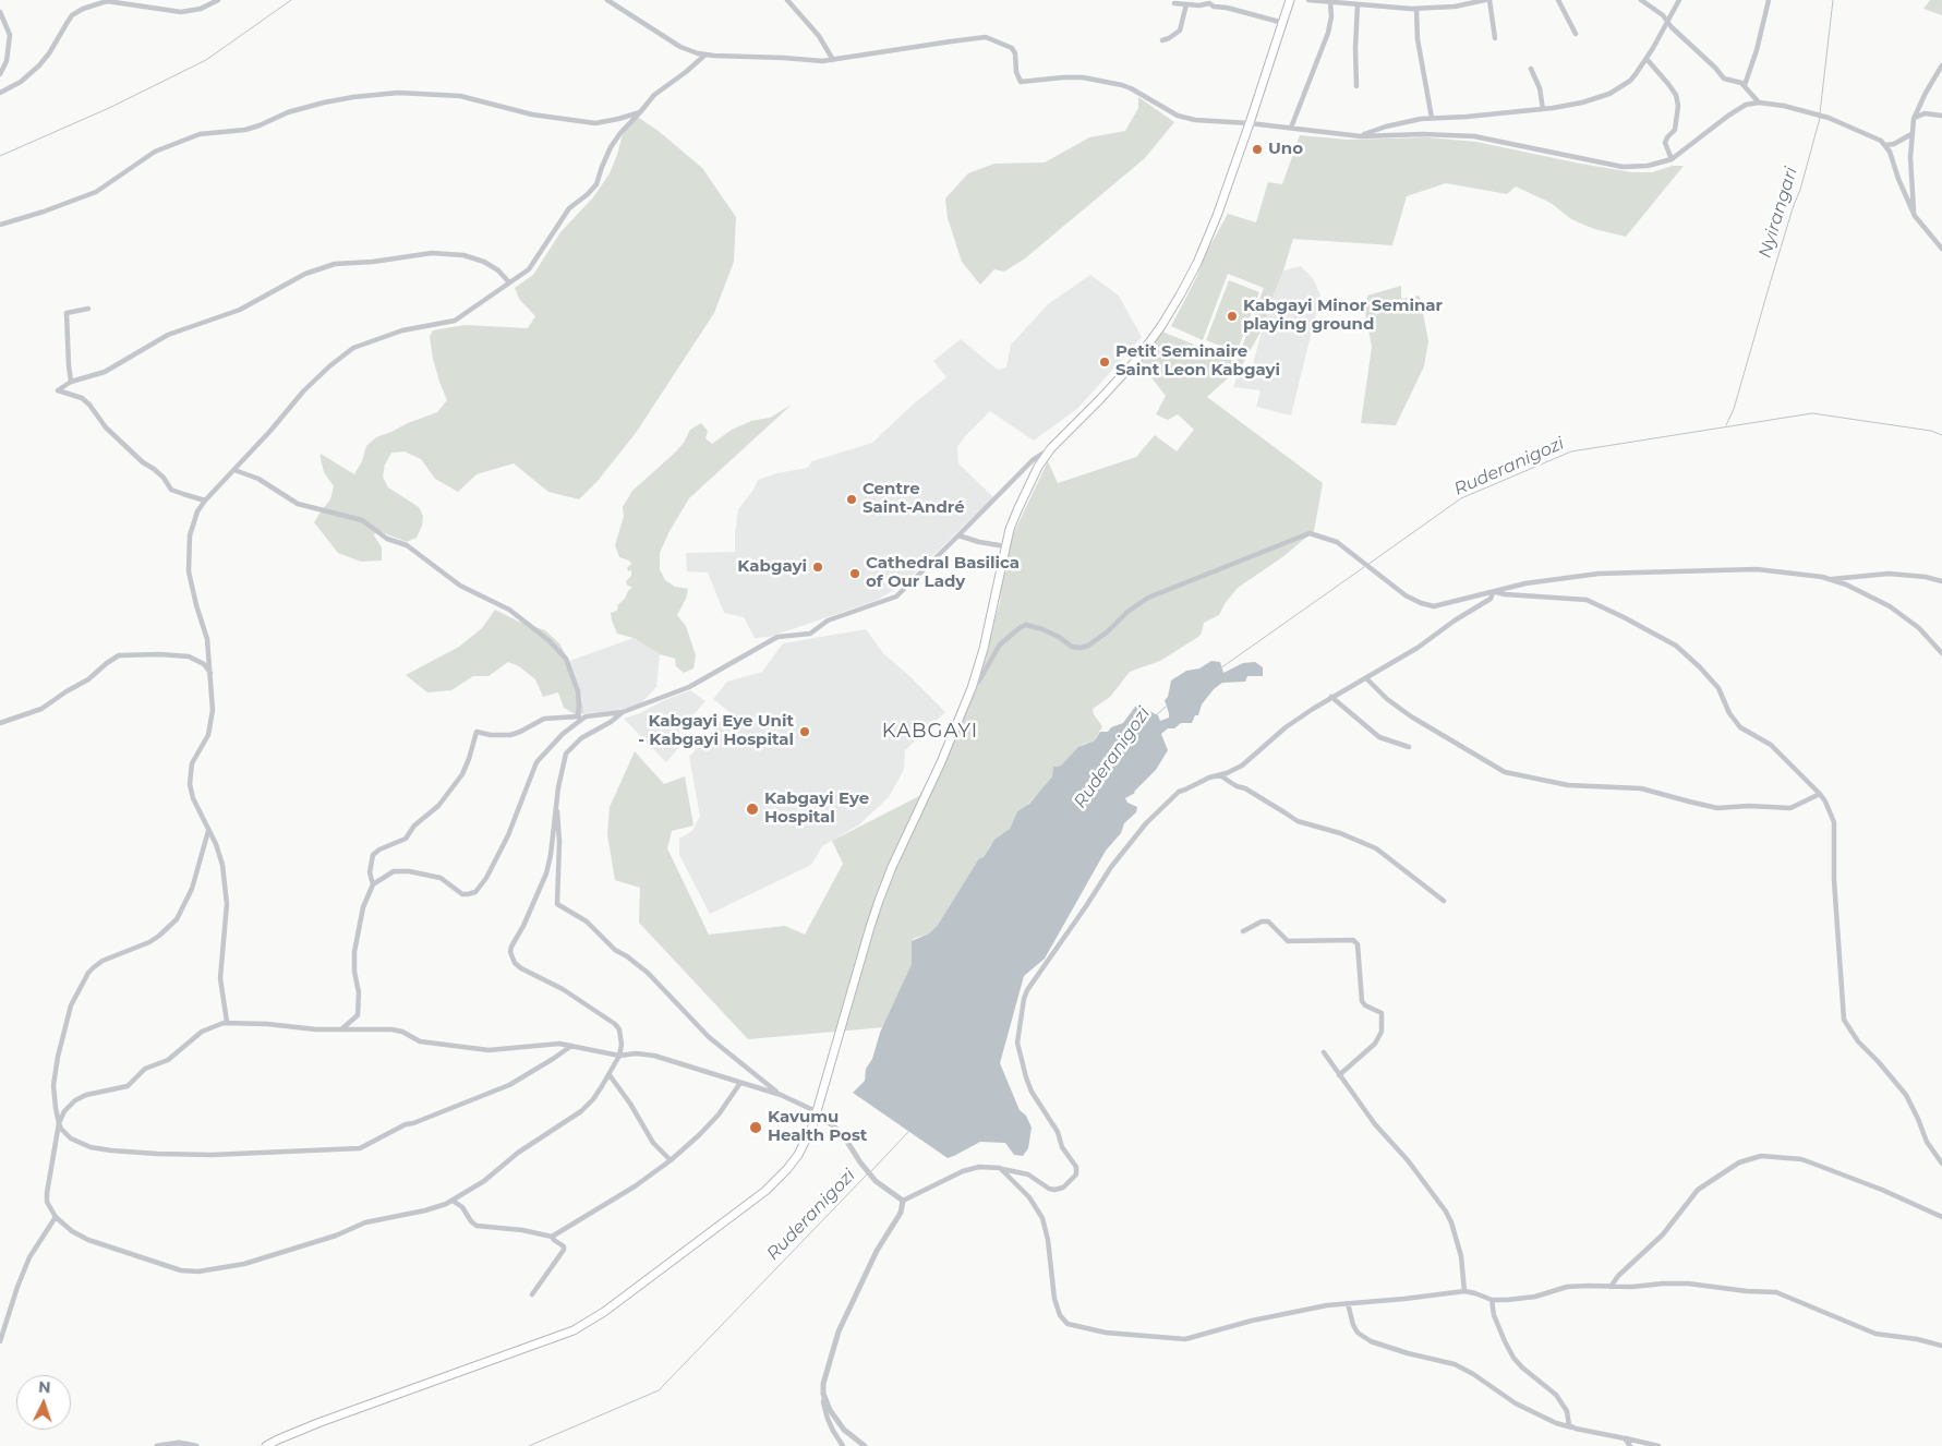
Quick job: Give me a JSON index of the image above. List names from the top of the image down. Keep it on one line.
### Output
{"districts":["KABGAYI"],"water":["Nyirangari","Ruderanigozi"],"places":["Uno","Kabgayi Minor Seminar playing ground","Petit Seminaire Saint Leon Kabgayi","Centre Saint-André","Kabgayi","Cathedral Basilica of Our Lady","Kabgayi Eye Unit - Kabgayi Hospital","Kabgayi Eye Hospital","Kavumu Health Post"],"north":"top"}
